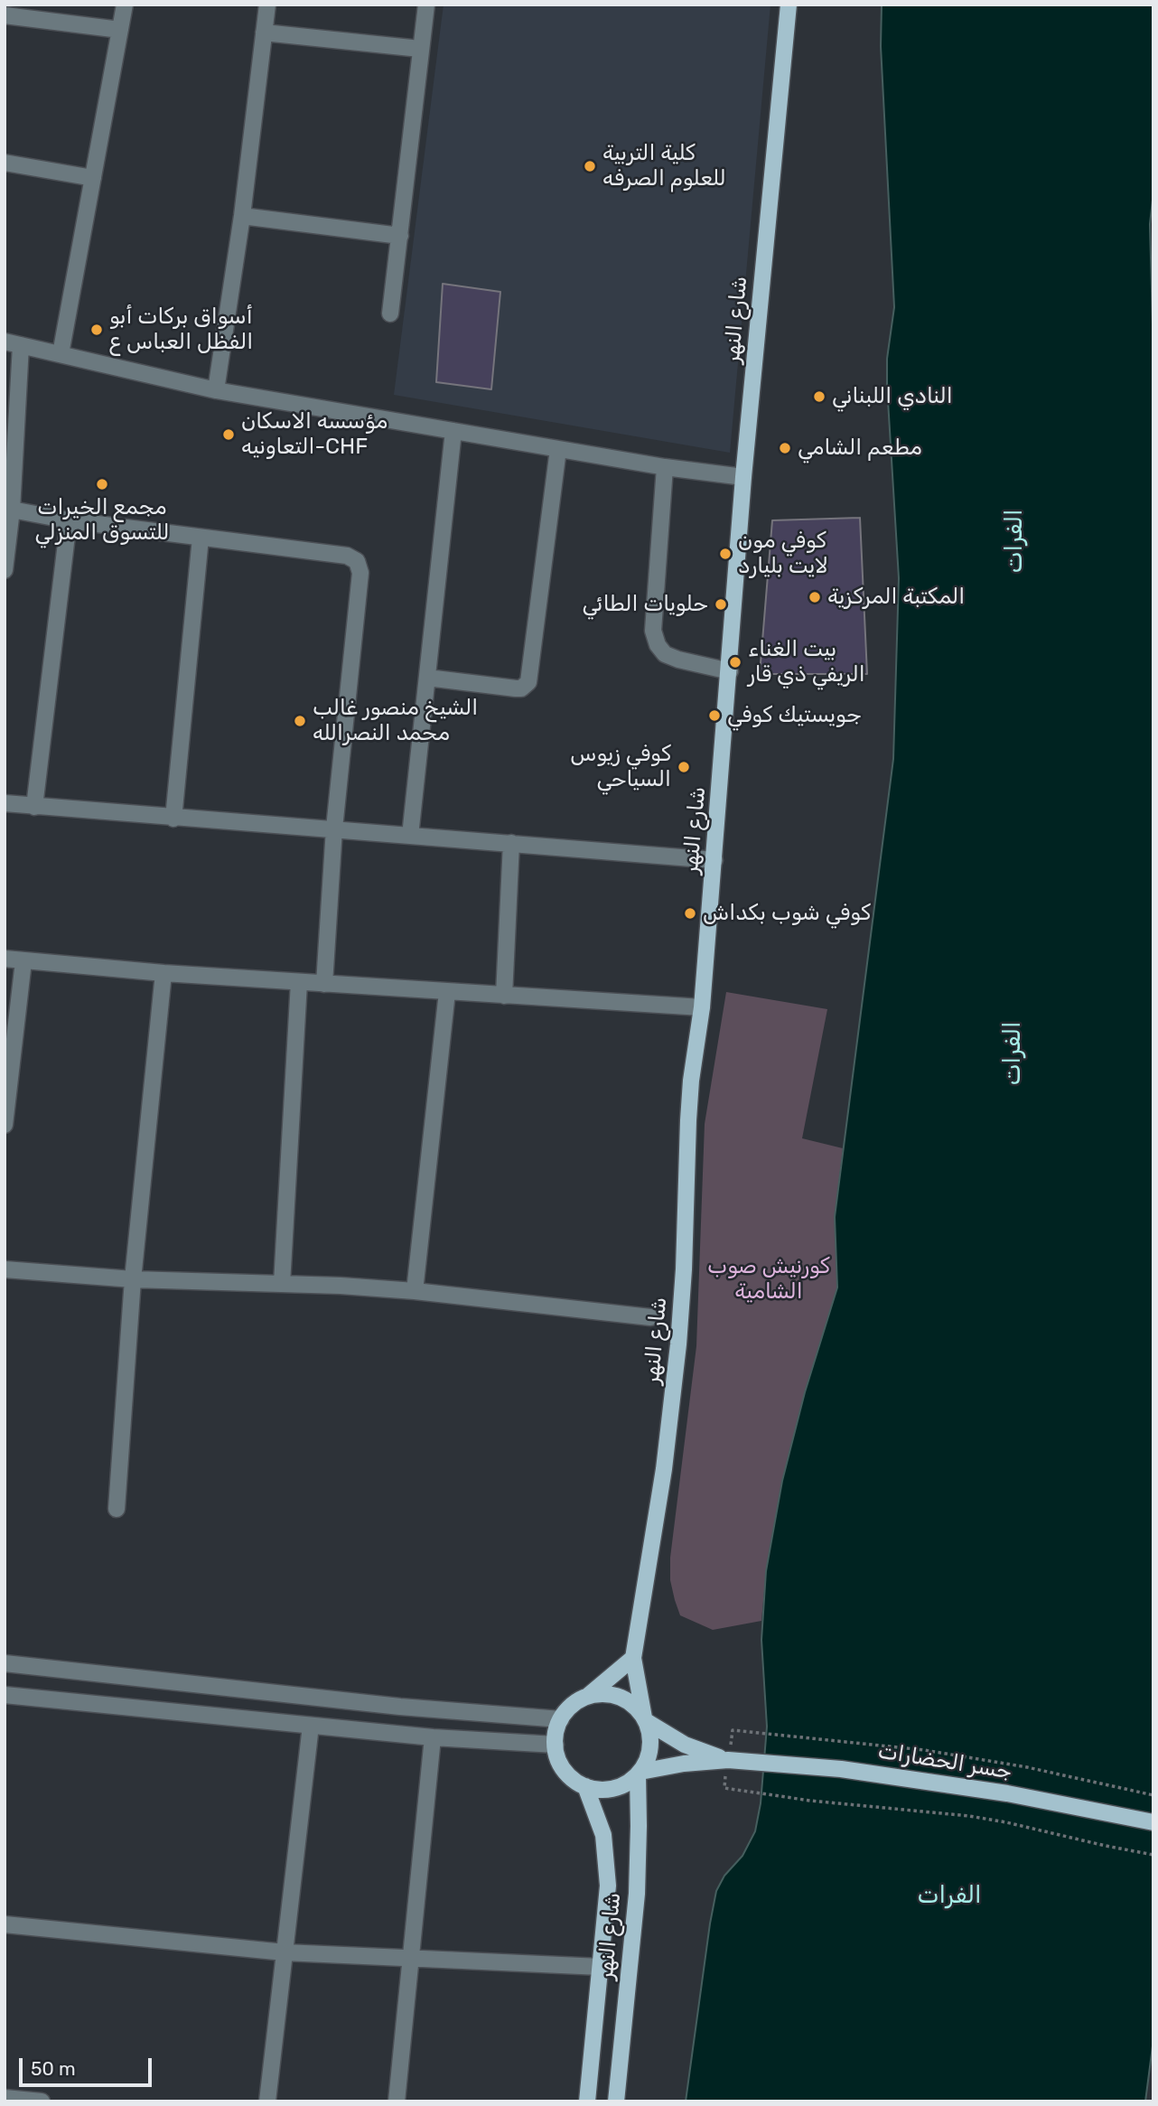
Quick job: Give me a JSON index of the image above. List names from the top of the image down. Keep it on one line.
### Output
{"streets":{"main road":["شارع النهر","جسر الحضارات"]},"water":["الفرات"],"parks":["كورنيش صوب الشامية"],"places":["كلية التربية للعلوم الصرفه","أسواق بركات أبو الفظل العباس ع","النادي اللبناني","مؤسسه الاسكان التعاونيه-CHF","مطعم الشامي","مجمع الخيرات للتسوق المنزلي","كوفي مون لايت بليارد","المكتبة المركزية","حلويات الطائي","بيت الغناء الريفي ذي قار","جويستيك كوفي","الشيخ منصور غالب محمد النصرالله","كوفي زيوس السياحي","كوفي شوب بكداش"],"scale_bar":"50 m"}
